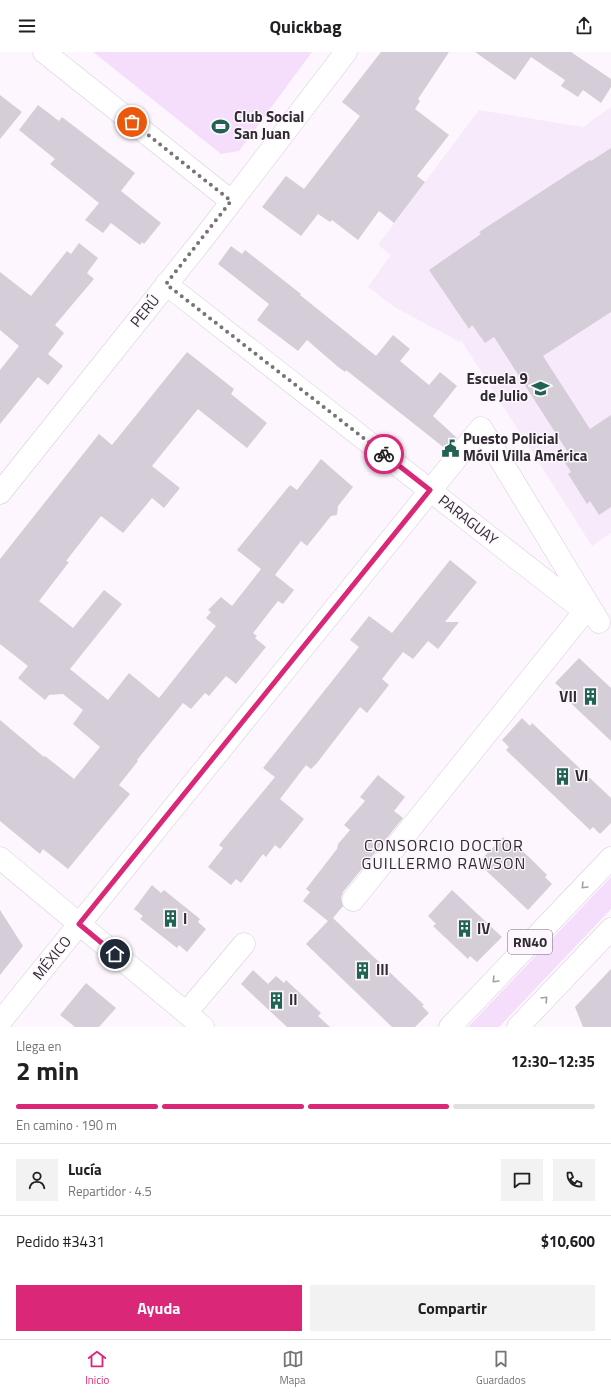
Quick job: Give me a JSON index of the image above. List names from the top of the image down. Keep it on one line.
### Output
{"streets":{"street":["PERÚ","PARAGUAY","RN40","MÉXICO"]},"crossings":[["PERÚ","PARAGUAY"],["PARAGUAY","MÉXICO"]],"districts":["CONSORCIO DOCTOR GUILLERMO RAWSON"],"places":{"sports":["Club Social San Juan"],"school or university":["Escuela 9 de Julio"],"public building":["Puesto Policial Móvil Villa América"],"building":["VII","VI","I","IV","III","II"]},"page":{"header":"Quickbag","heading":["2 min","Llega en","12:30–12:35"],"panel":["Lucía","Repartidor · 4.5","Pedido #3431","$10,600"],"bar":"En camino · 190 m","buttons":["Ayuda","Compartir"],"tabs":["Inicio","Mapa","Guardados"]}}
